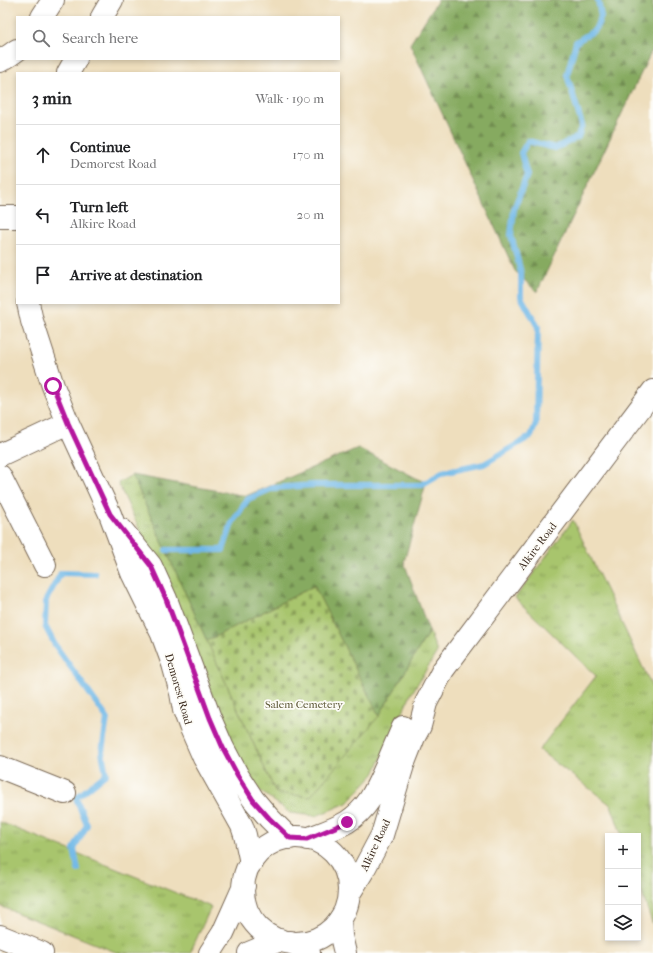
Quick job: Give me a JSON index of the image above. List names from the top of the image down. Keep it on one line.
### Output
{"streets":{"main road":["Alkire Road","Demorest Road"]},"crossings":[["Alkire Road","Demorest Road"]],"parks":["Salem Cemetery"],"page":{"search":"Search here","heading":["3 min","Walk · 190 m"],"list":[["Continue","Demorest Road","170 m"],["Turn left","Alkire Road","20 m"],"Arrive at destination"],"map_buttons":["+","−"]}}
